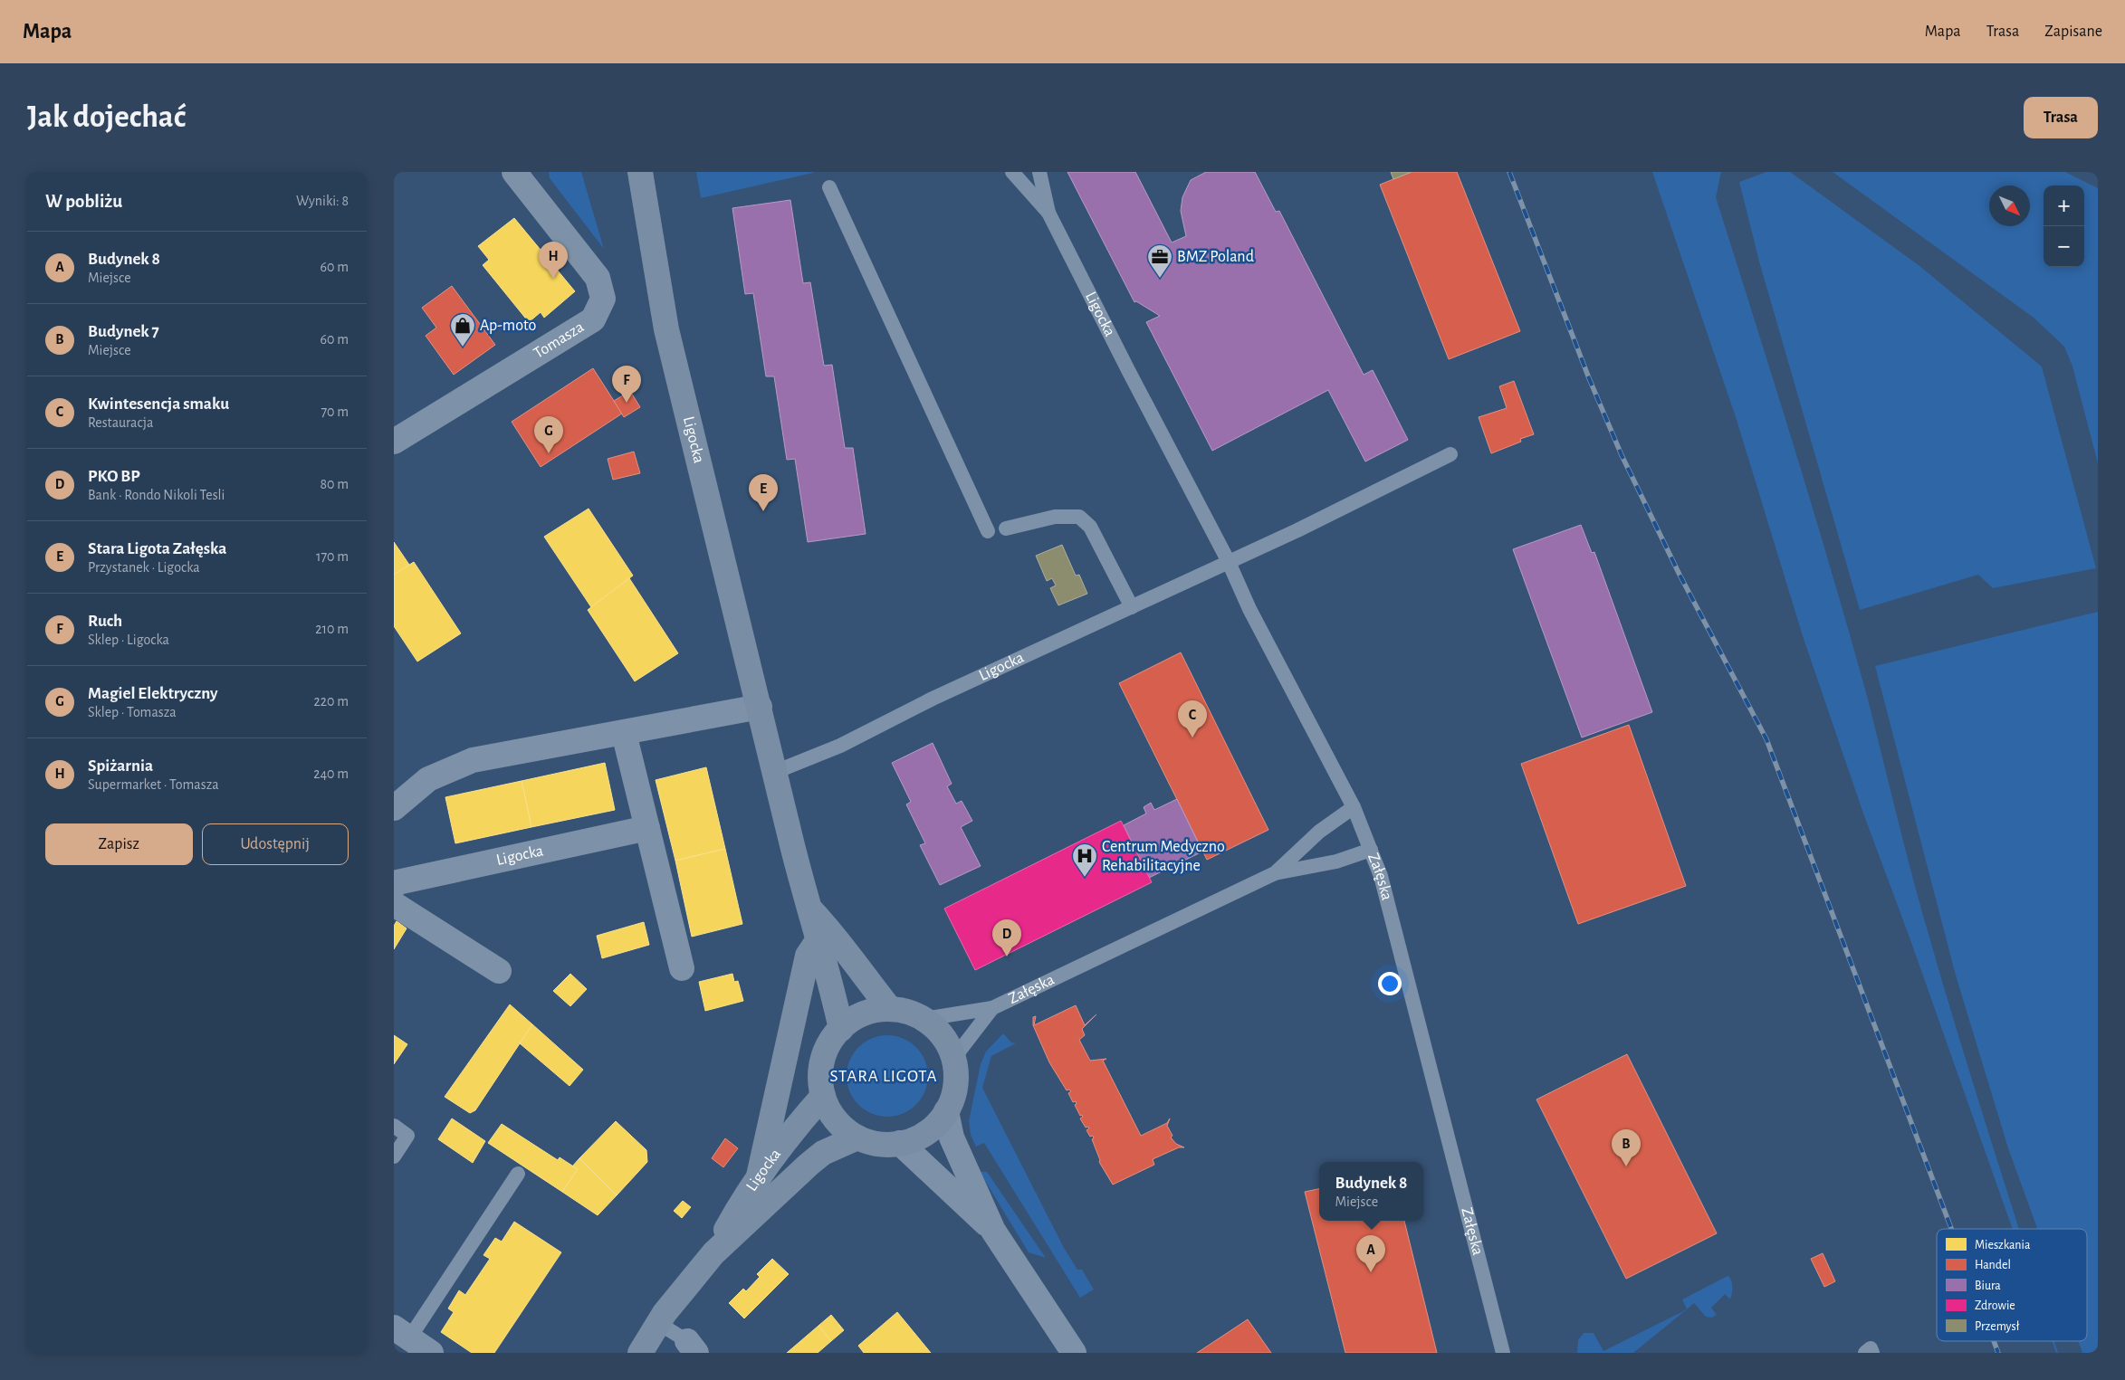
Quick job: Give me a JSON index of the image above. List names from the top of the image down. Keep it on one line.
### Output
{"streets":{"street":["Ligocka","Tomasza"],"lane":["Załęska"]},"crossings":[["Ligocka","Załęska"]],"districts":["STARA LIGOTA"],"places":{"office":["BMZ Poland"],"shop":["Ap-moto"],"hospital":["Centrum Medyczno Rehabilitacyjne"]},"legend":["Mieszkania","Handel","Biura","Zdrowie","Przemysł"],"north":"bottom right","page":{"header":"Mapa","nav":["Mapa","Trasa","Zapisane"],"buttons":["Trasa",["Zapisz","Udostępnij"]],"title":"Jak dojechać","heading":["W pobliżu","Wyniki: 8"],"map_buttons":["+","−"],"list":[{"mark":"A","name":"Budynek 8","note":"Miejsce","value":"60 m"},{"mark":"B","name":"Budynek 7","note":"Miejsce","value":"60 m"},{"mark":"C","name":"Kwintesencja smaku","note":"Restauracja","value":"70 m"},{"mark":"D","name":"PKO BP","note":"Bank · Rondo Nikoli Tesli","value":"80 m"},{"mark":"E","name":"Stara Ligota Załęska","note":"Przystanek · Ligocka","value":"170 m"},{"mark":"F","name":"Ruch","note":"Sklep · Ligocka","value":"210 m"},{"mark":"G","name":"Magiel Elektryczny","note":"Sklep · Tomasza","value":"220 m"},{"mark":"H","name":"Spiżarnia","note":"Supermarket · Tomasza","value":"240 m"}],"pins":["H","F","G","E","C","D","B","A"],"popup":["Budynek 8","Miejsce"]}}
